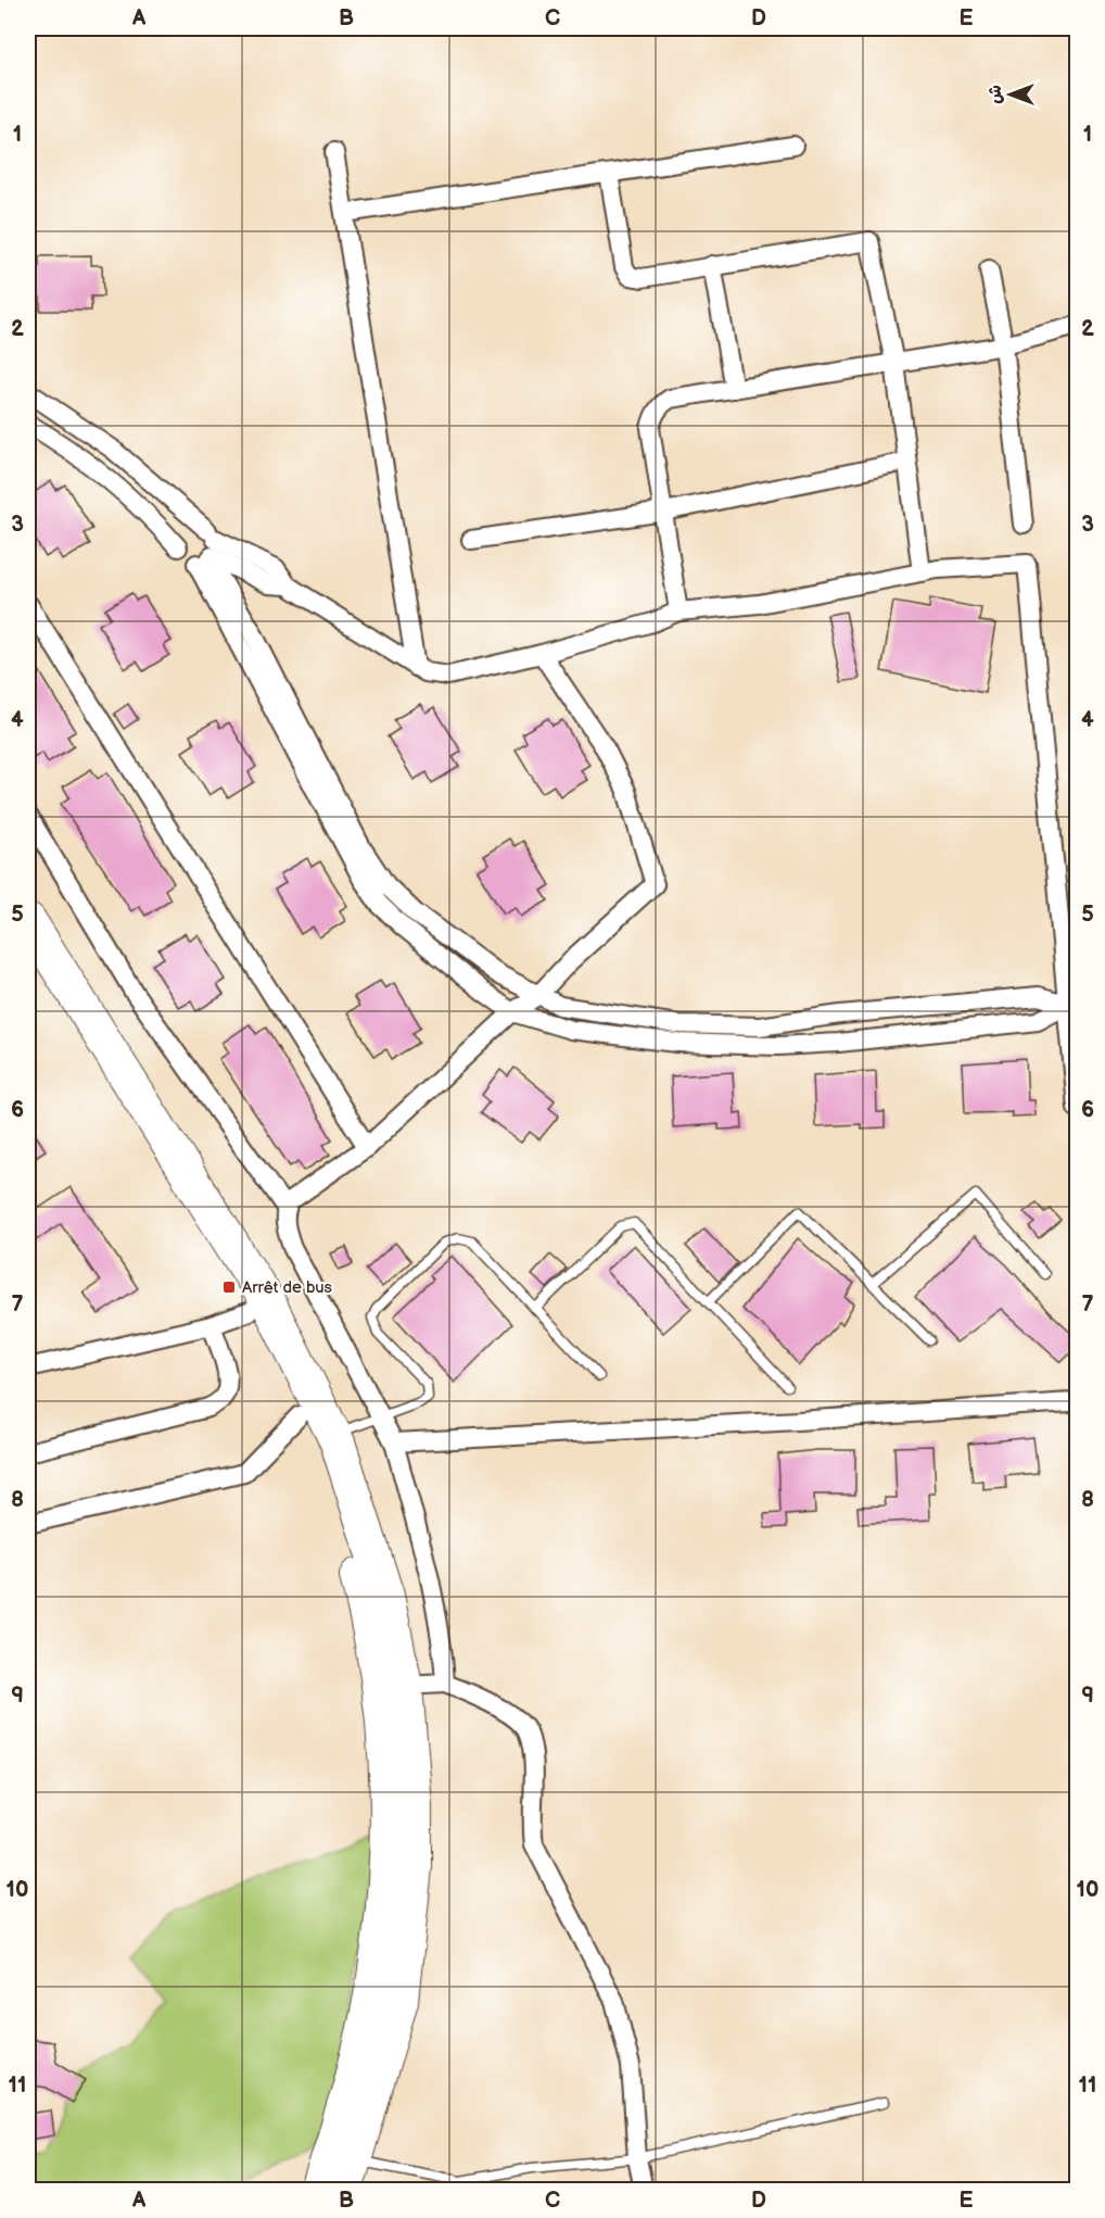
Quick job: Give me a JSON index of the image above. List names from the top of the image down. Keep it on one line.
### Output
{"places":{"transit":["Arrêt de bus"]},"north":"left","grid":{"columns":["A","B","C","D","E"],"rows":["1","2","3","4","5","6","7","8","9","10","11"]}}
